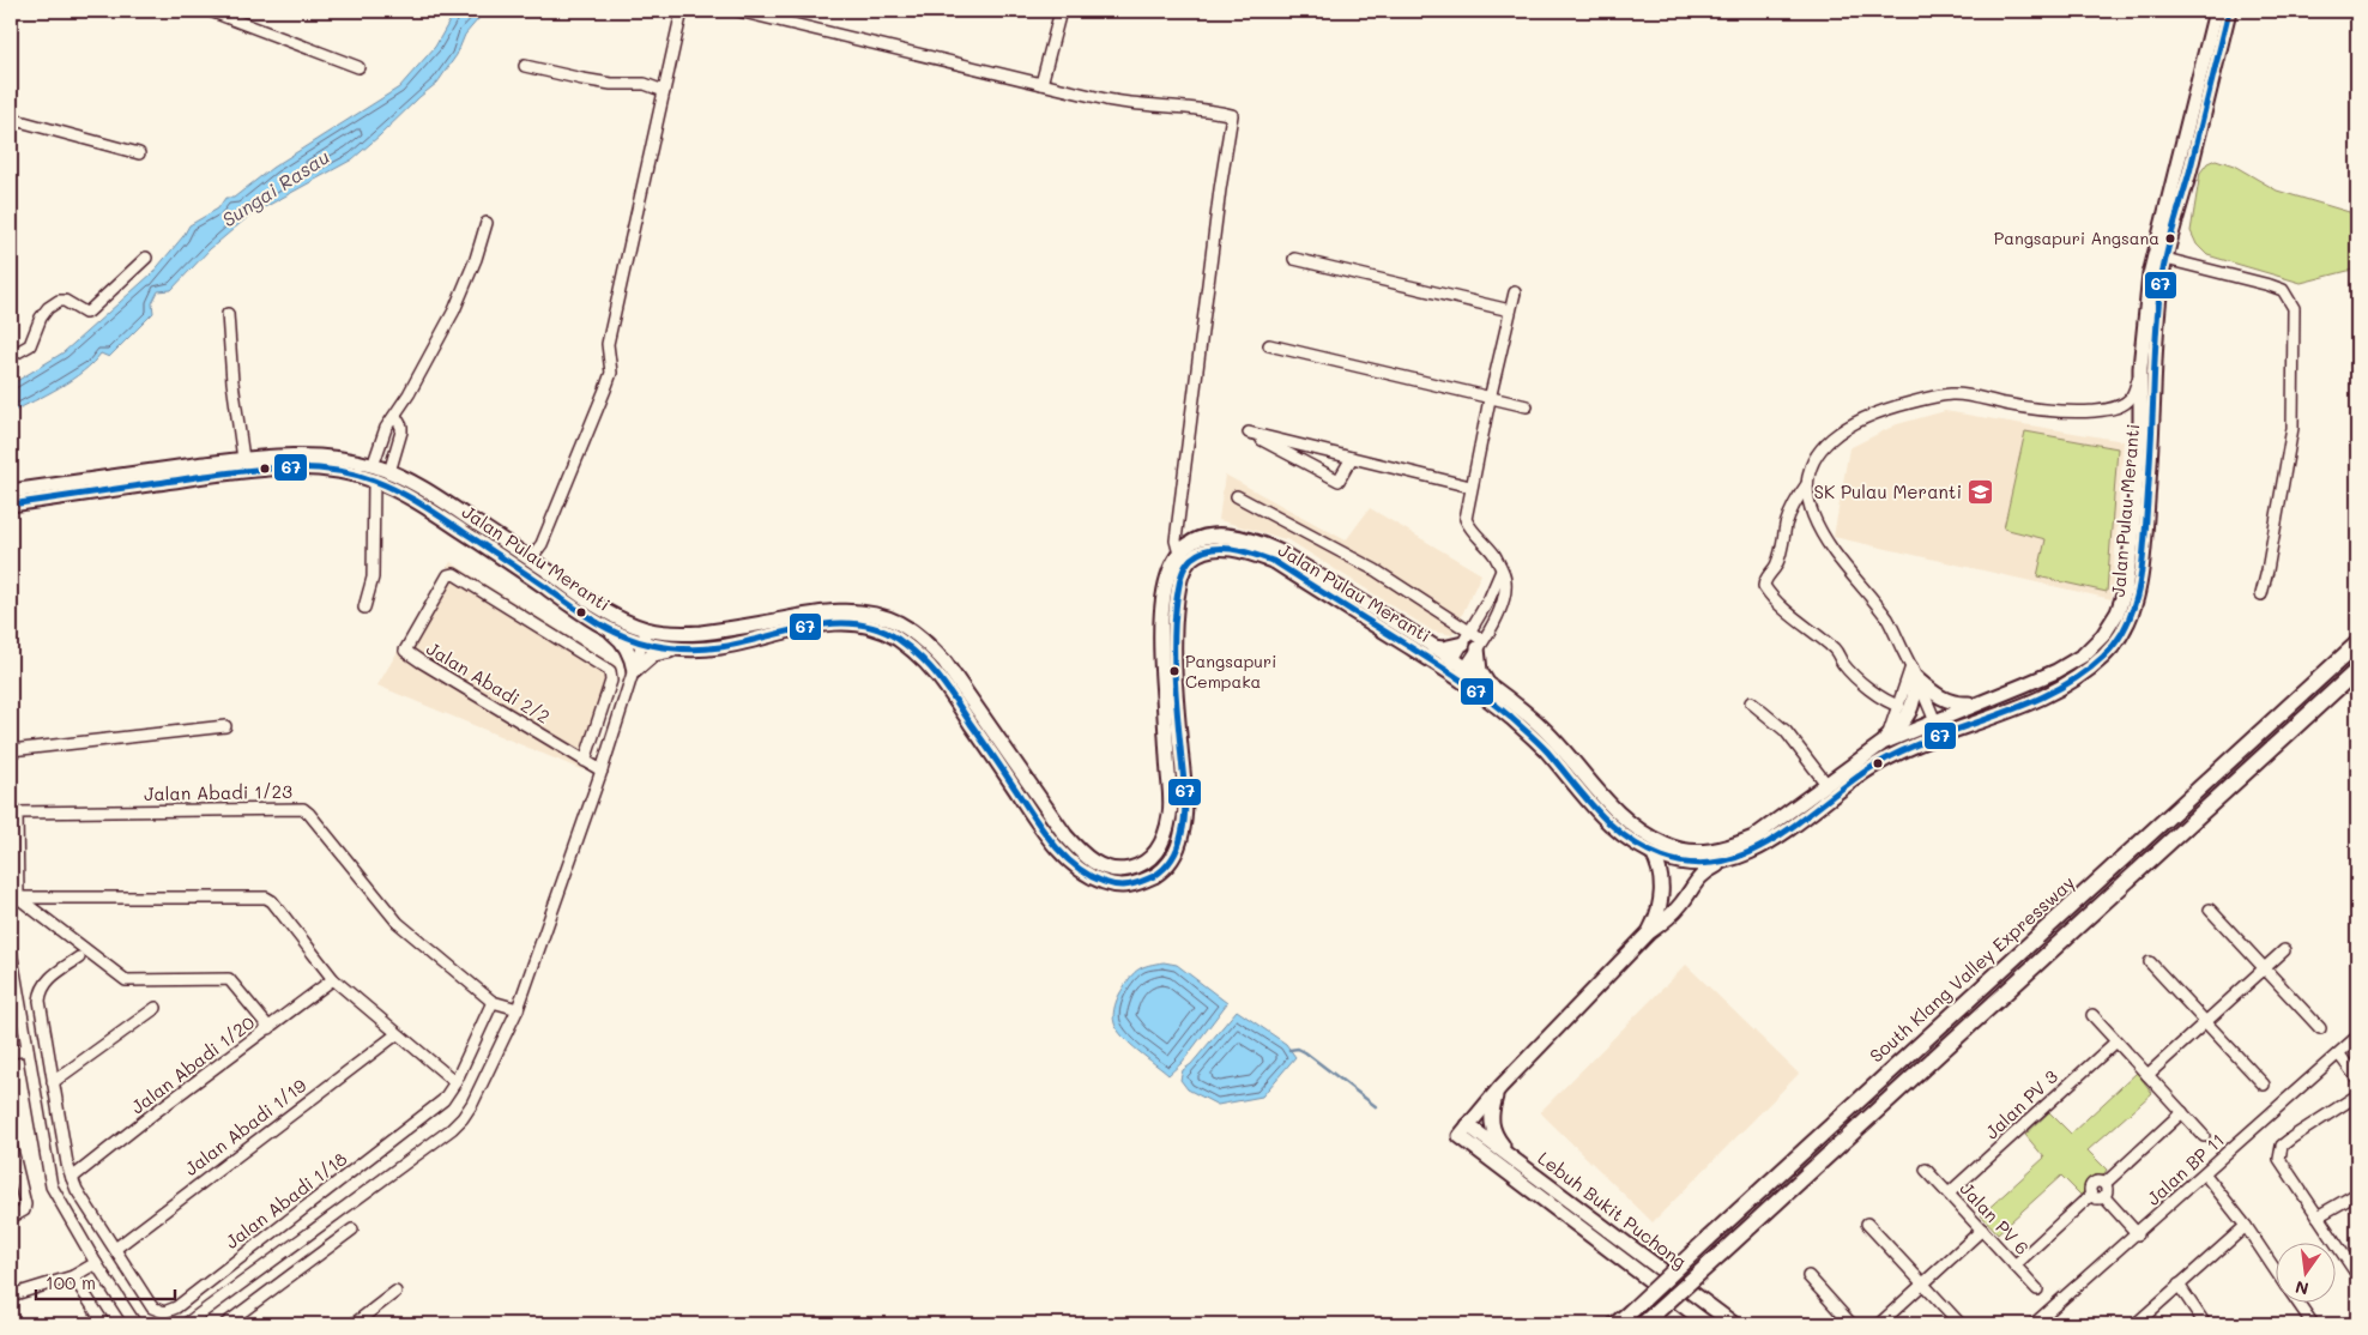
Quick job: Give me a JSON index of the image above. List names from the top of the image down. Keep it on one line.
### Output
{"streets":{"highway":["South Klang Valley Expressway"],"main road":["Jalan Pulau Meranti","Lebuh Bukit Puchong"],"street":["Jalan Abadi 2/2","Jalan Abadi 1/23","Jalan Abadi 1/20","Jalan PV 3","Jalan Abadi 1/19","Jalan BP 11","Jalan Abadi 1/18","Jalan PV 6"]},"crossings":[["Jalan Abadi 1/23","Jalan Abadi 1/18"],["Jalan Abadi 1/20","Jalan Abadi 1/18"],["Jalan PV 3","Jalan PV 6"],["Jalan Abadi 1/19","Jalan Abadi 1/18"]],"water":["Sungai Rasau"],"places":{"other":["Pangsapuri Angsana","Pangsapuri Cempaka"],"school or university":["SK Pulau Meranti"]},"lines":["transit line 67"],"scale_bar":"100 m","north":"bottom"}
